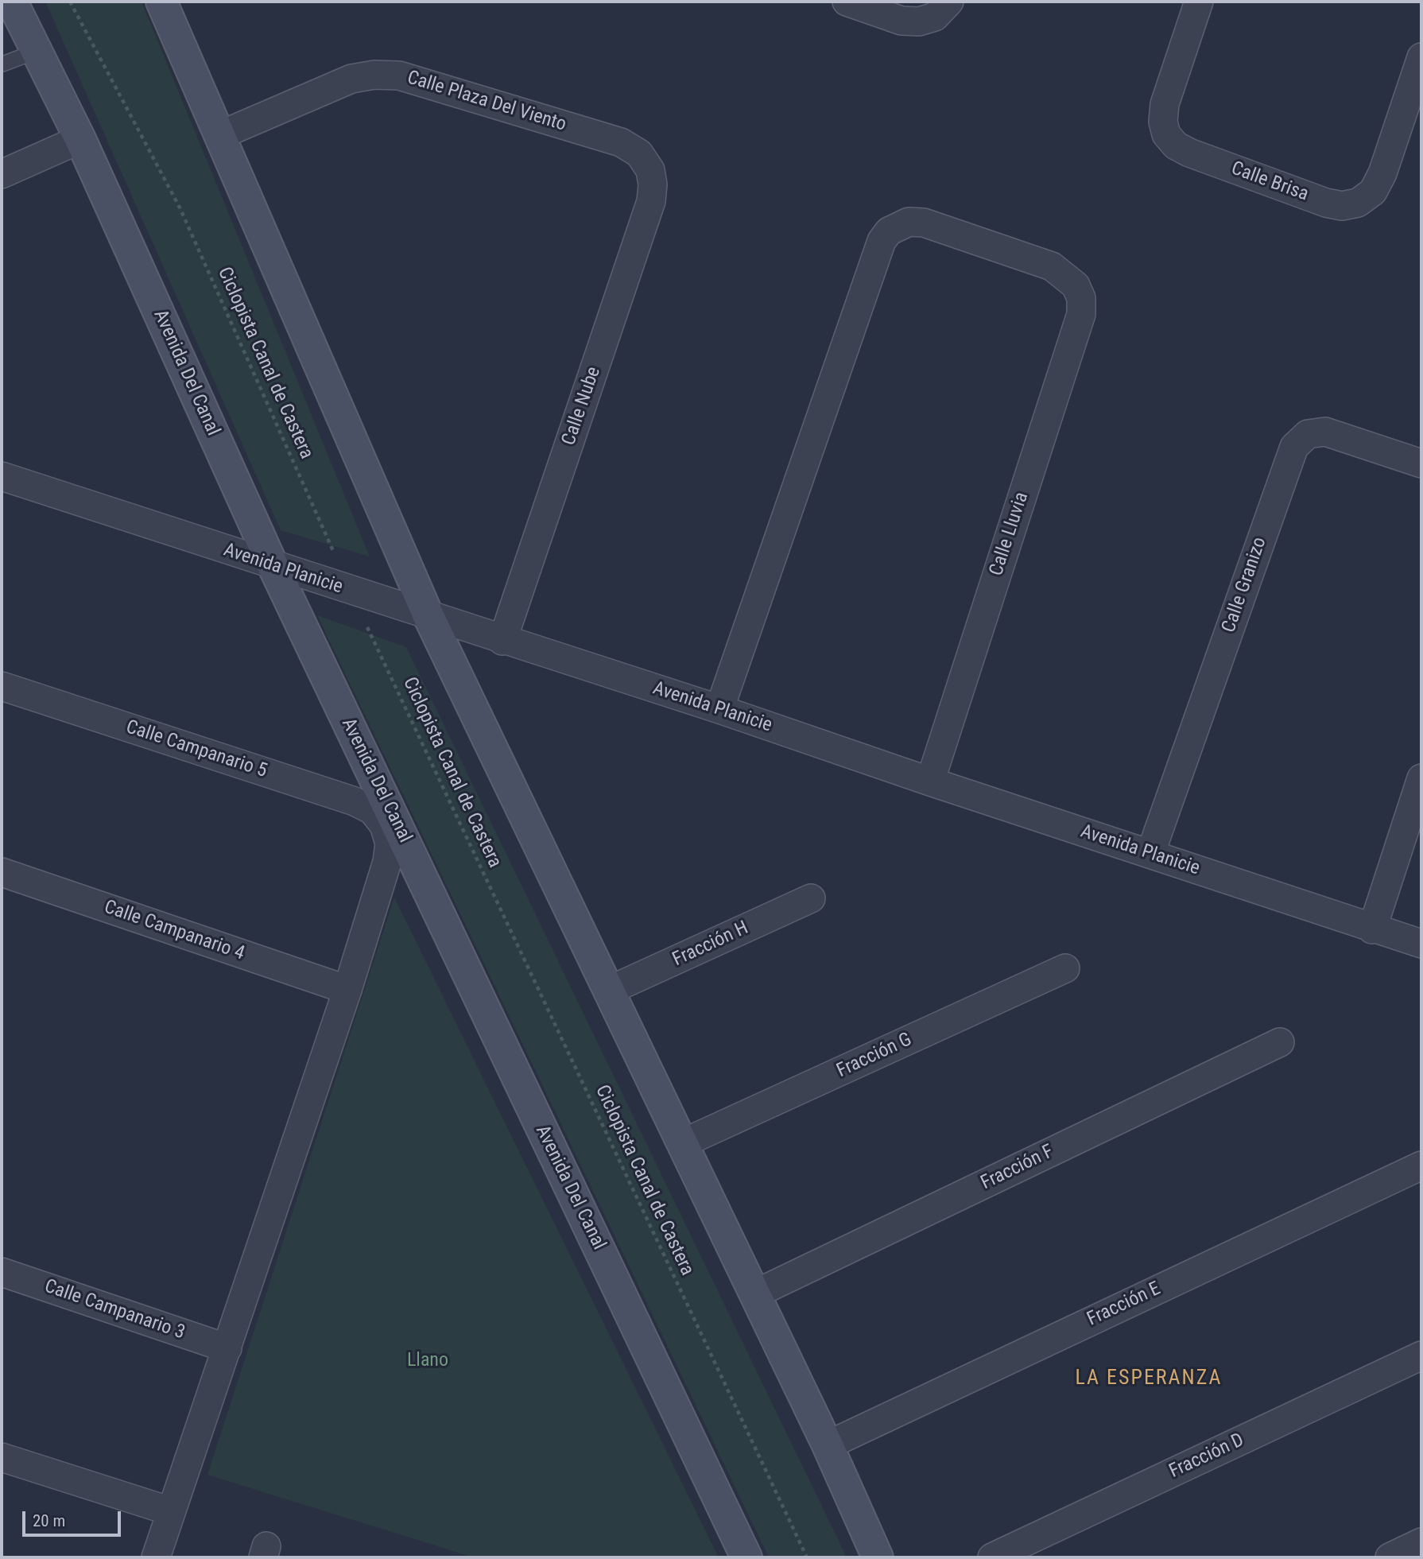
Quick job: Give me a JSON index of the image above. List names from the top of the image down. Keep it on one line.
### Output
{"streets":{"main road":["Avenida Del Canal"],"street":["Calle Plaza Del Viento","Calle Brisa","Calle Nube","Calle Lluvia","Avenida Planicie","Calle Granizo","Calle Campanario 5","Calle Campanario 4","Fracción H","Fracción G","Fracción F","Fracción E","Calle Campanario 3","Fracción D"],"path":["Ciclopista Canal de Castera"]},"crossings":[["Calle Plaza Del Viento","Calle Nube"],["Ciclopista Canal de Castera","Avenida Planicie"],["Avenida Del Canal","Avenida Planicie"],["Calle Nube","Avenida Planicie"],["Calle Lluvia","Avenida Planicie"],["Avenida Planicie","Calle Granizo"],["Calle Campanario 5","Calle Campanario 4"]],"districts":["LA ESPERANZA"],"parks":["Llano"],"scale_bar":"20 m"}
